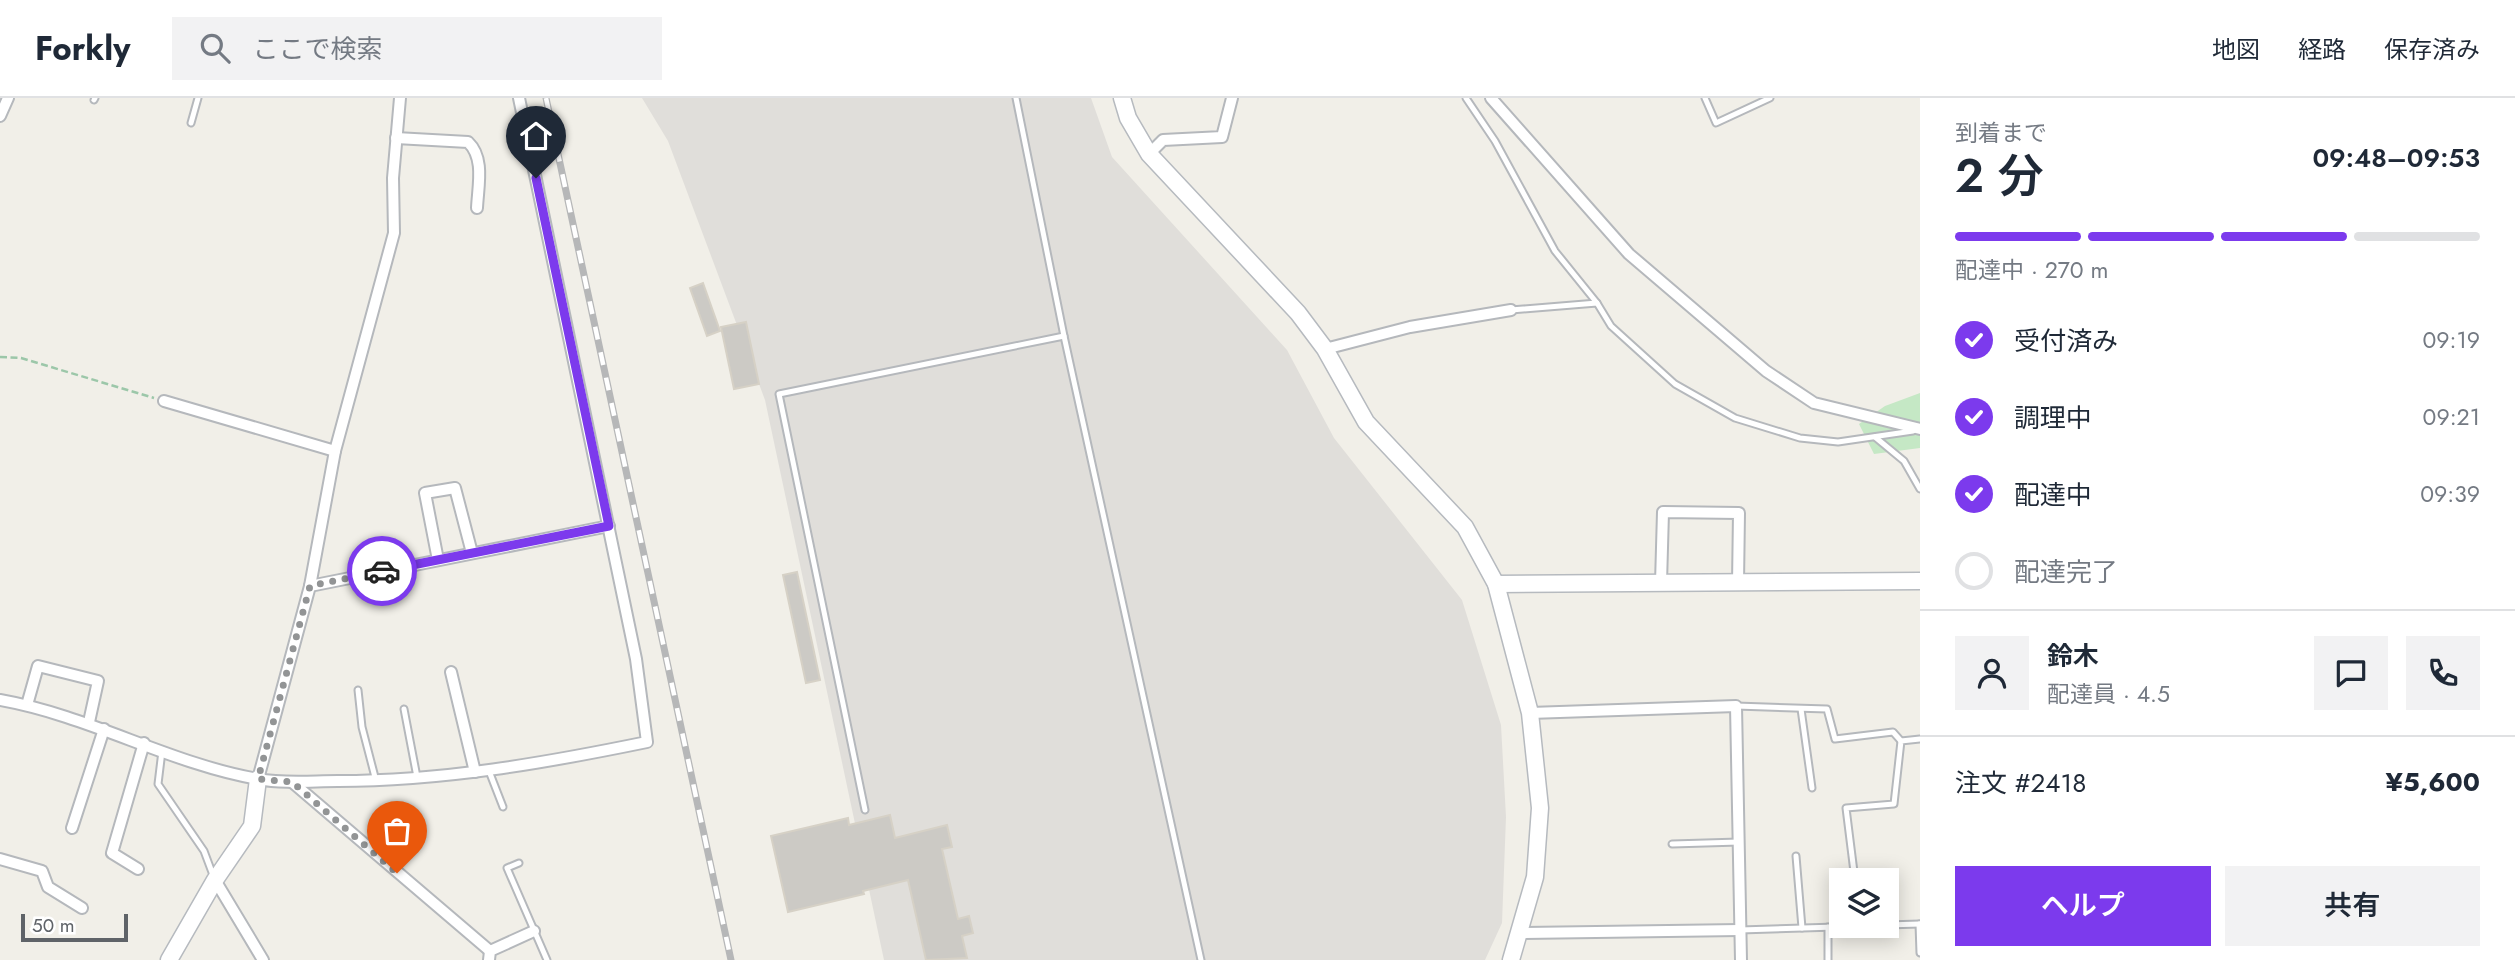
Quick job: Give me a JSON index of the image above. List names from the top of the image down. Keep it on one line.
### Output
{"scale_bar":"50 m","page":{"header":"Forkly","search":"ここで検索","nav":["地図","経路","保存済み"],"heading":["2 分","到着まで","09:48–09:53"],"panel":["鈴木","配達員 · 4.5","注文 #2418","¥5,600"],"bar":"配達中 · 270 m","list":[["受付済み","09:19"],["調理中","09:21"],["配達中","09:39"],"配達完了"],"buttons":["ヘルプ","共有"],"scale":"50 m"}}
